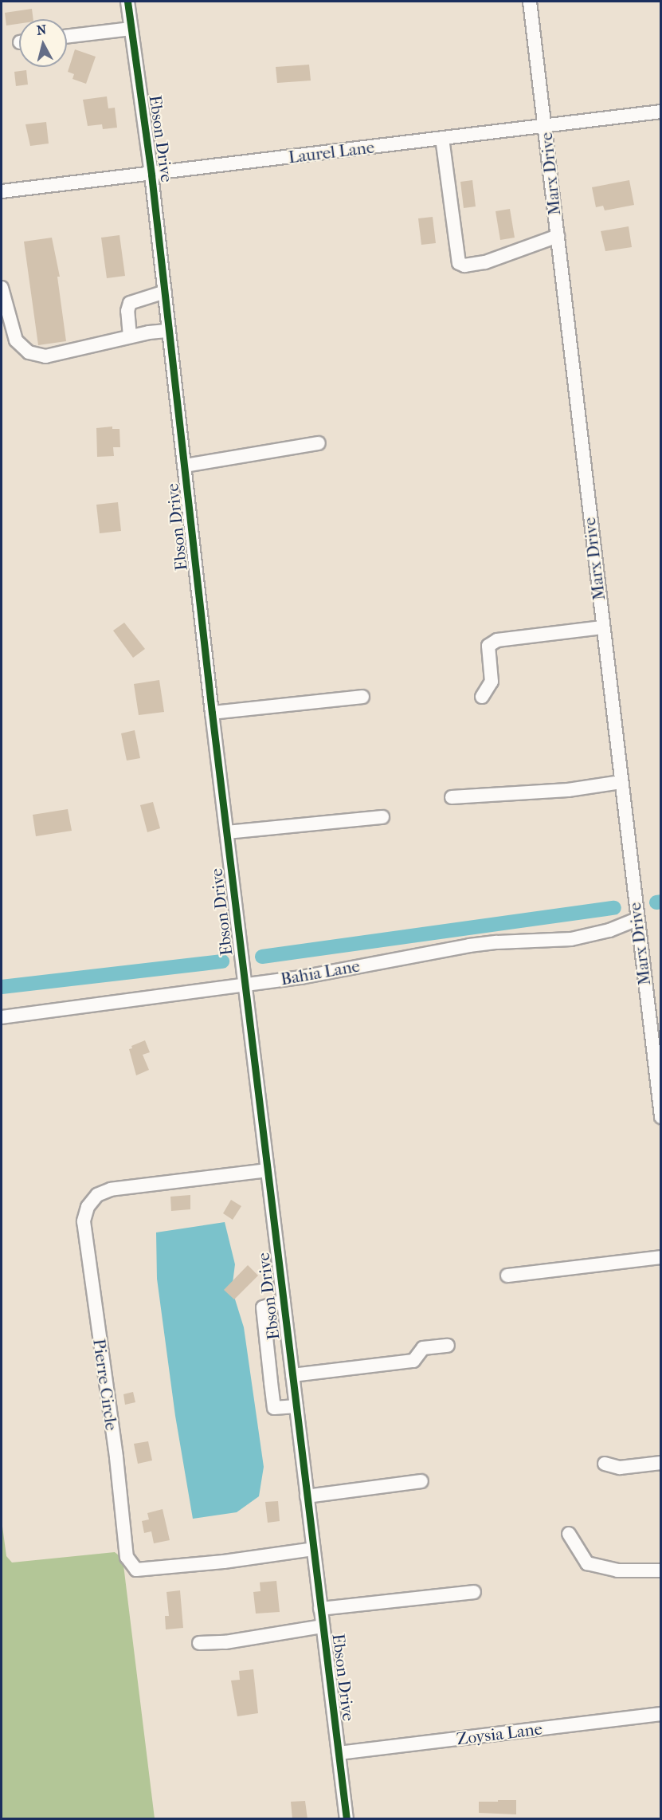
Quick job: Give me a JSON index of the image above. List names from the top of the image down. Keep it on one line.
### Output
{"streets":{"street":["Ebson Drive","Laurel Lane","Marx Drive","Bahia Lane","Pierre Circle","Zoysia Lane"]},"crossings":[["Ebson Drive","Laurel Lane"],["Ebson Drive","Bahia Lane"],["Ebson Drive","Pierre Circle"],["Ebson Drive","Zoysia Lane"],["Laurel Lane","Marx Drive"],["Marx Drive","Bahia Lane"]],"north":"top"}
